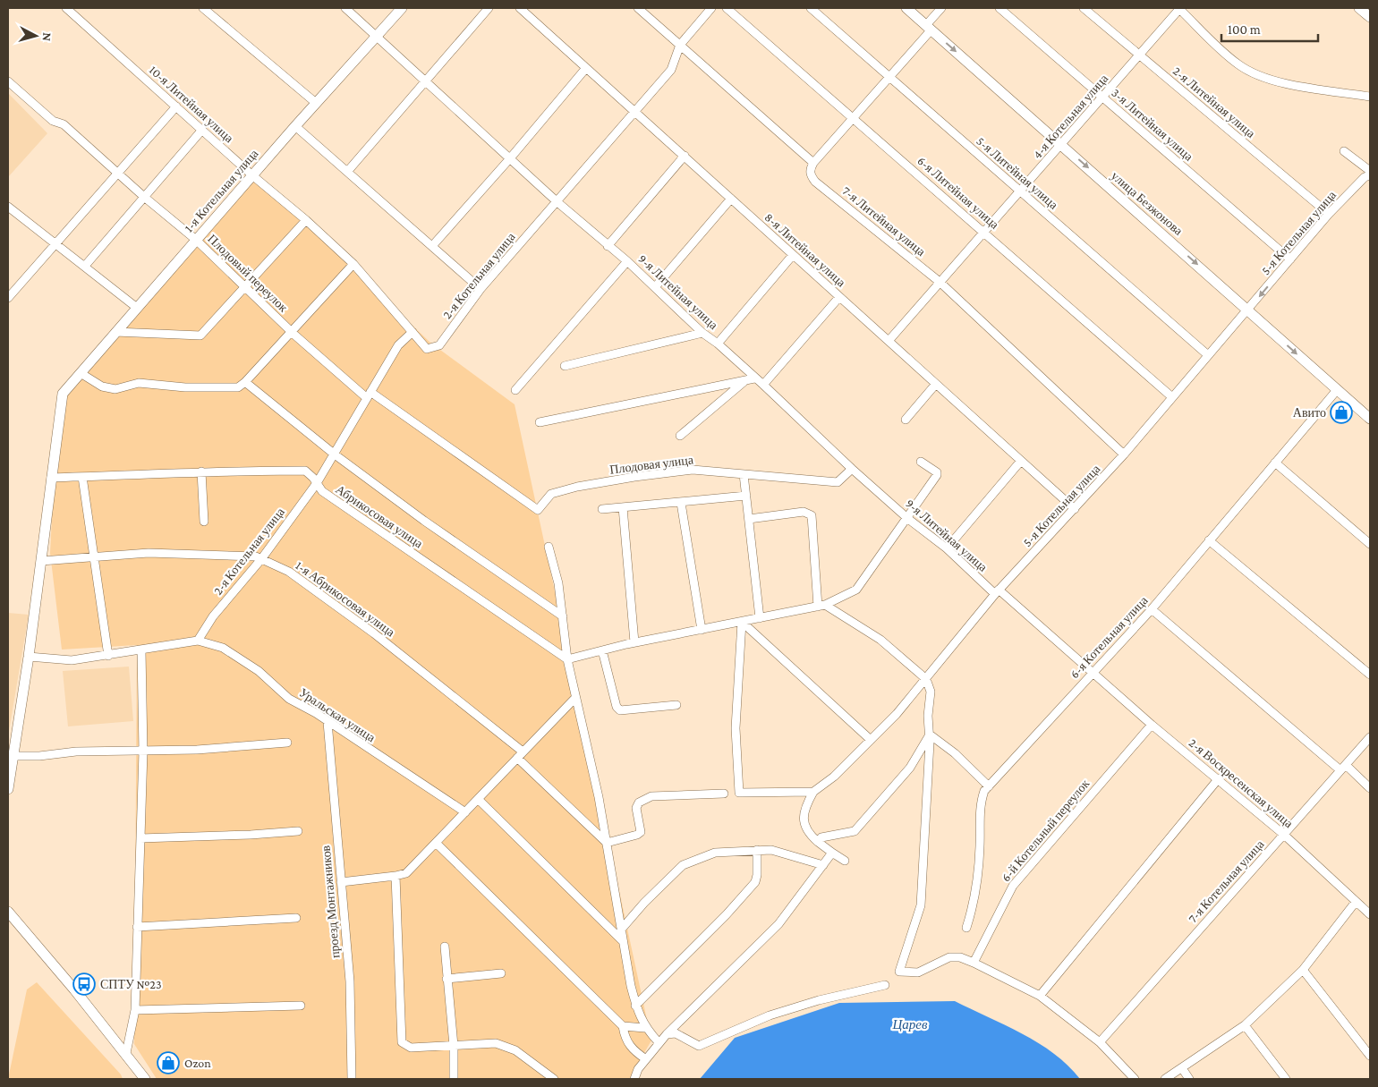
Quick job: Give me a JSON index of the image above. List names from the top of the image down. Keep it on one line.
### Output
{"streets":{"street":["2-я Литейная улица","10-я Литейная улица","4-я Котельная улица","3-я Литейная улица","5-я Литейная улица","1-я Котельная улица","6-я Литейная улица","улица Безжонова","7-я Литейная улица","5-я Котельная улица","8-я Литейная улица","Плодовый переулок","2-я Котельная улица","9-я Литейная улица","Плодовая улица","Абрикосовая улица","1-я Абрикосовая улица","6-я Котельная улица","Уральская улица","2-я Воскресенская улица","6-й Котельный переулок","7-я Котельная улица","проезд Монтажников"]},"crossings":[["2-я Литейная улица","4-я Котельная улица"],["2-я Литейная улица","5-я Котельная улица"],["10-я Литейная улица","1-я Котельная улица"],["10-я Литейная улица","2-я Котельная улица"],["4-я Котельная улица","3-я Литейная улица"],["4-я Котельная улица","5-я Литейная улица"],["4-я Котельная улица","6-я Литейная улица"],["4-я Котельная улица","улица Безжонова"],["4-я Котельная улица","7-я Литейная улица"],["4-я Котельная улица","8-я Литейная улица"],["3-я Литейная улица","5-я Котельная улица"],["5-я Литейная улица","5-я Котельная улица"],["1-я Котельная улица","Плодовый переулок"],["1-я Котельная улица","9-я Литейная улица"],["1-я Котельная улица","Абрикосовая улица"],["6-я Литейная улица","5-я Котельная улица"],["улица Безжонова","5-я Котельная улица"],["улица Безжонова","6-я Котельная улица"],["7-я Литейная улица","5-я Котельная улица"],["5-я Котельная улица","8-я Литейная улица"],["5-я Котельная улица","9-я Литейная улица"],["8-я Литейная улица","2-я Котельная улица"],["Плодовый переулок","2-я Котельная улица"],["Плодовый переулок","Плодовая улица"],["2-я Котельная улица","9-я Литейная улица"],["2-я Котельная улица","Абрикосовая улица"],["2-я Котельная улица","1-я Абрикосовая улица"],["2-я Котельная улица","Уральская улица"],["9-я Литейная улица","Плодовая улица"],["9-я Литейная улица","6-я Котельная улица"],["9-я Литейная улица","2-я Воскресенская улица"],["6-я Котельная улица","2-я Воскресенская улица"],["Уральская улица","проезд Монтажников"],["2-я Воскресенская улица","6-й Котельный переулок"],["2-я Воскресенская улица","7-я Котельная улица"]],"one_way":["улица Безжонова"],"water":["Царев"],"places":{"shop":["Авито","Ozon"],"bus stop":["СПТУ №23"]},"scale_bar":"100 m","north":"right"}
